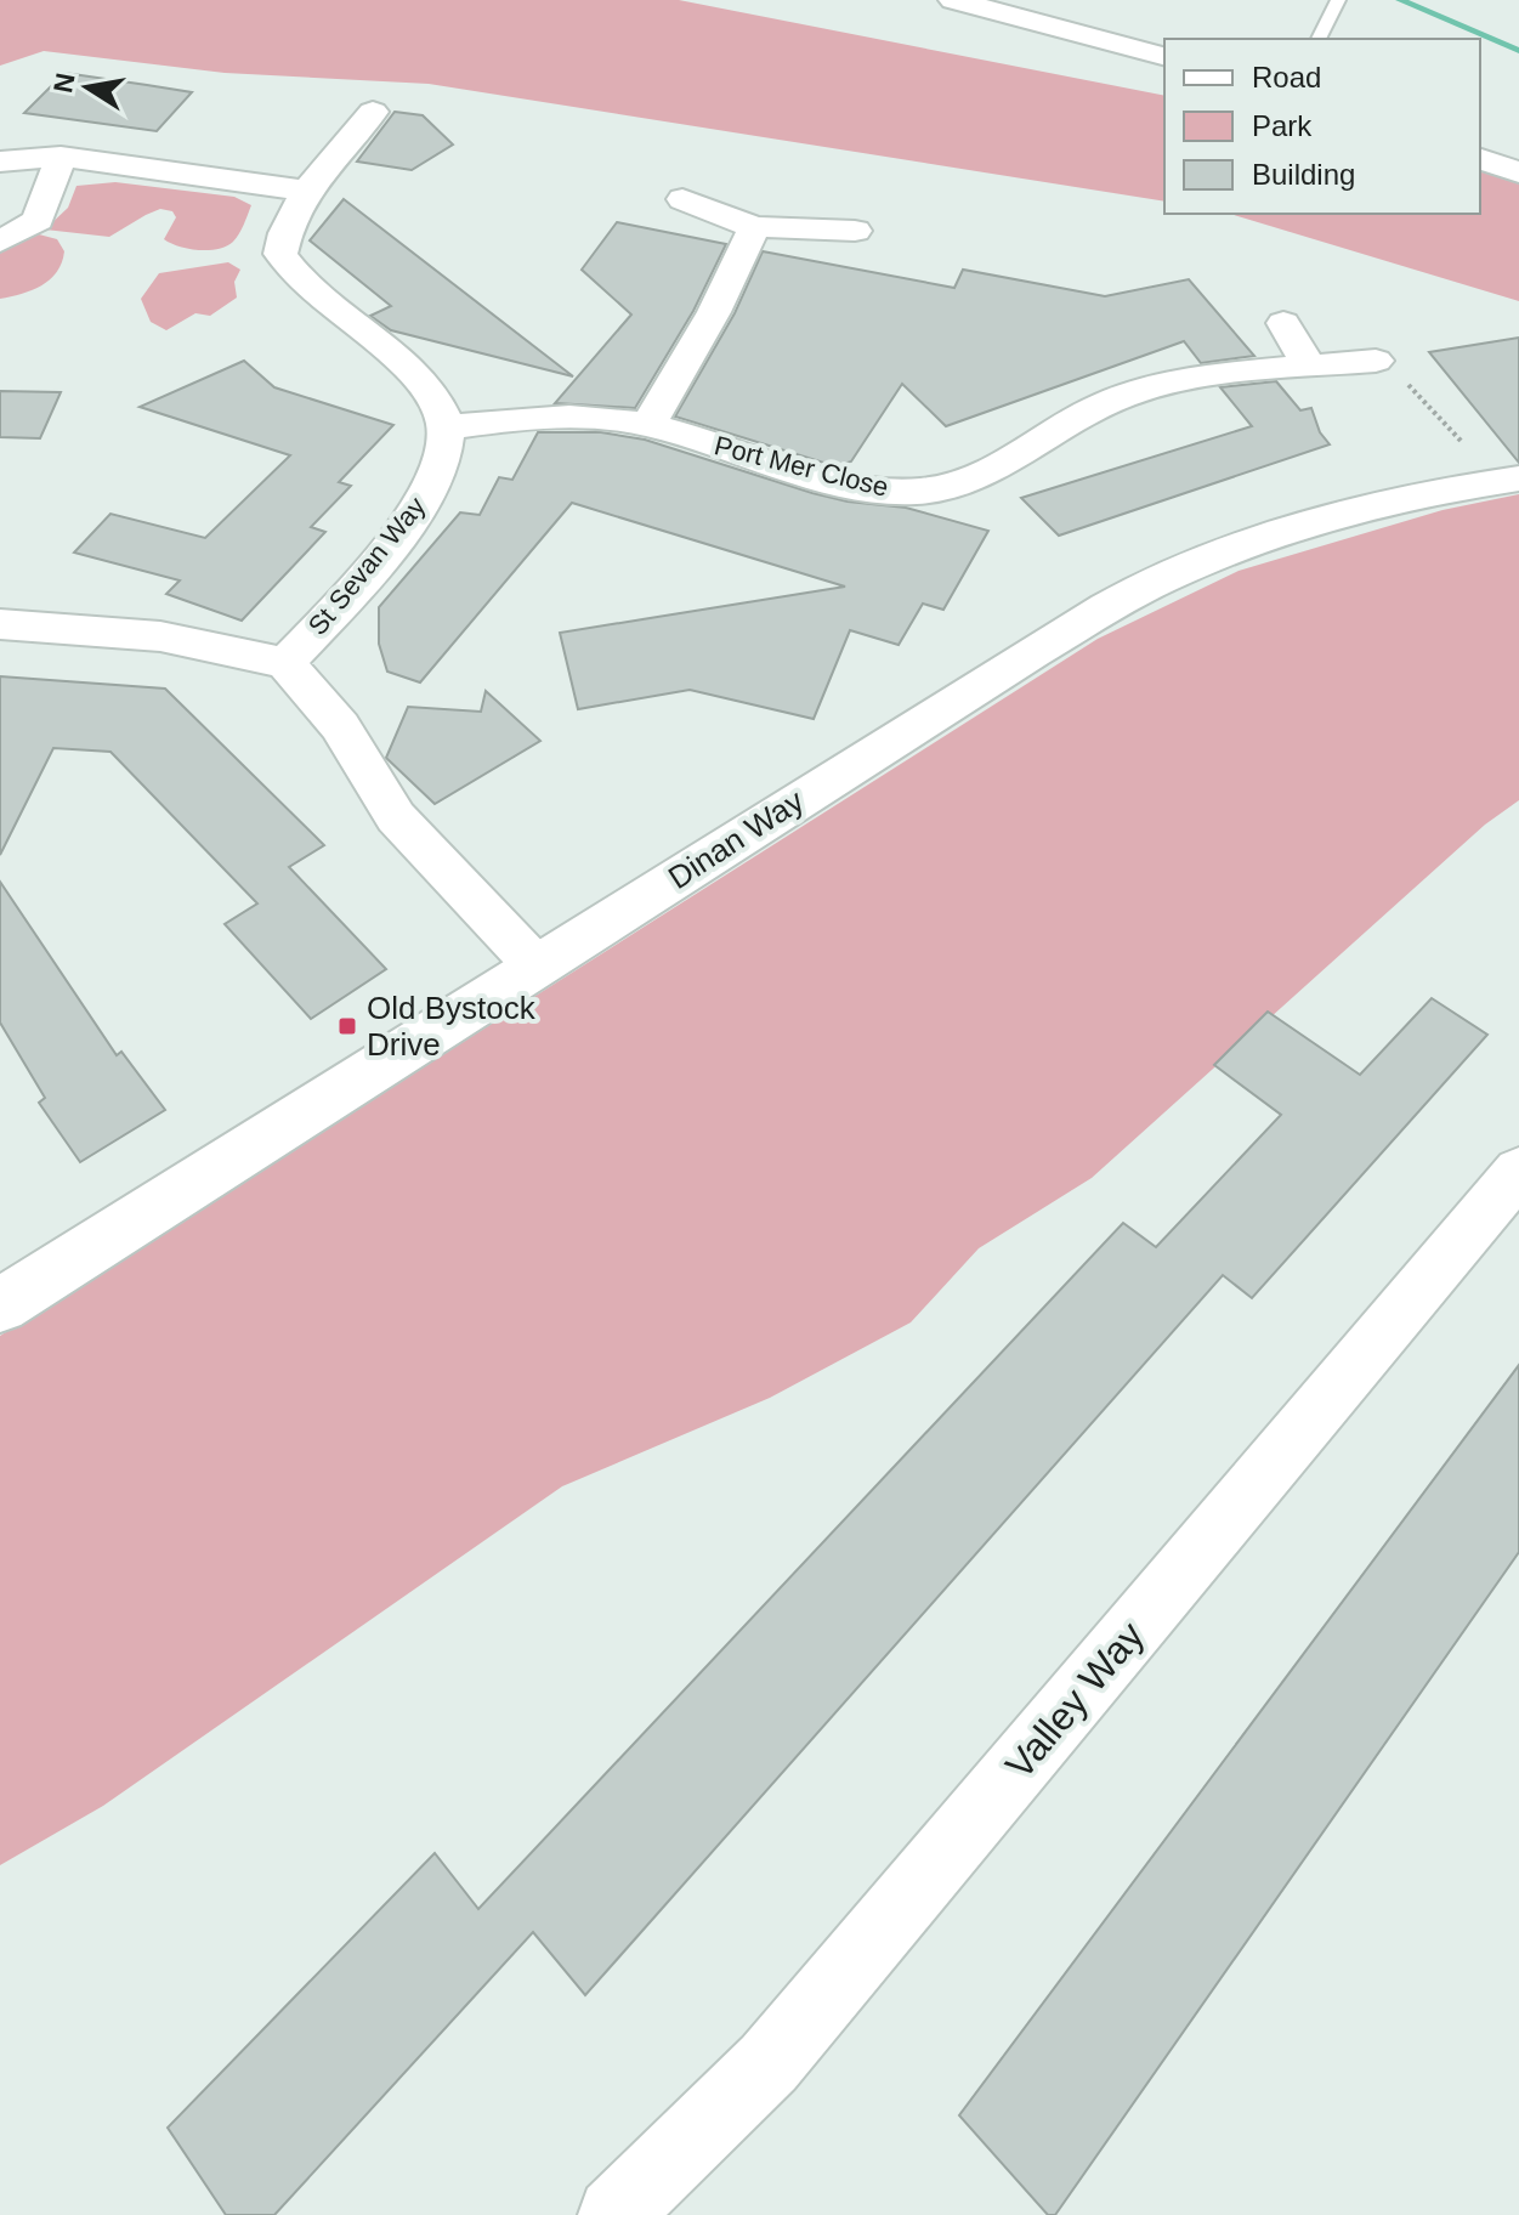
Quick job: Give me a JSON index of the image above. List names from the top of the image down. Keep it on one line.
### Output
{"streets":{"street":["Port Mer Close","St Sevan Way","Dinan Way","Valley Way"]},"crossings":[["Port Mer Close","St Sevan Way"]],"places":{"transit":["Old Bystock Drive"]},"legend":["Road","Park","Building"],"north":"left"}
